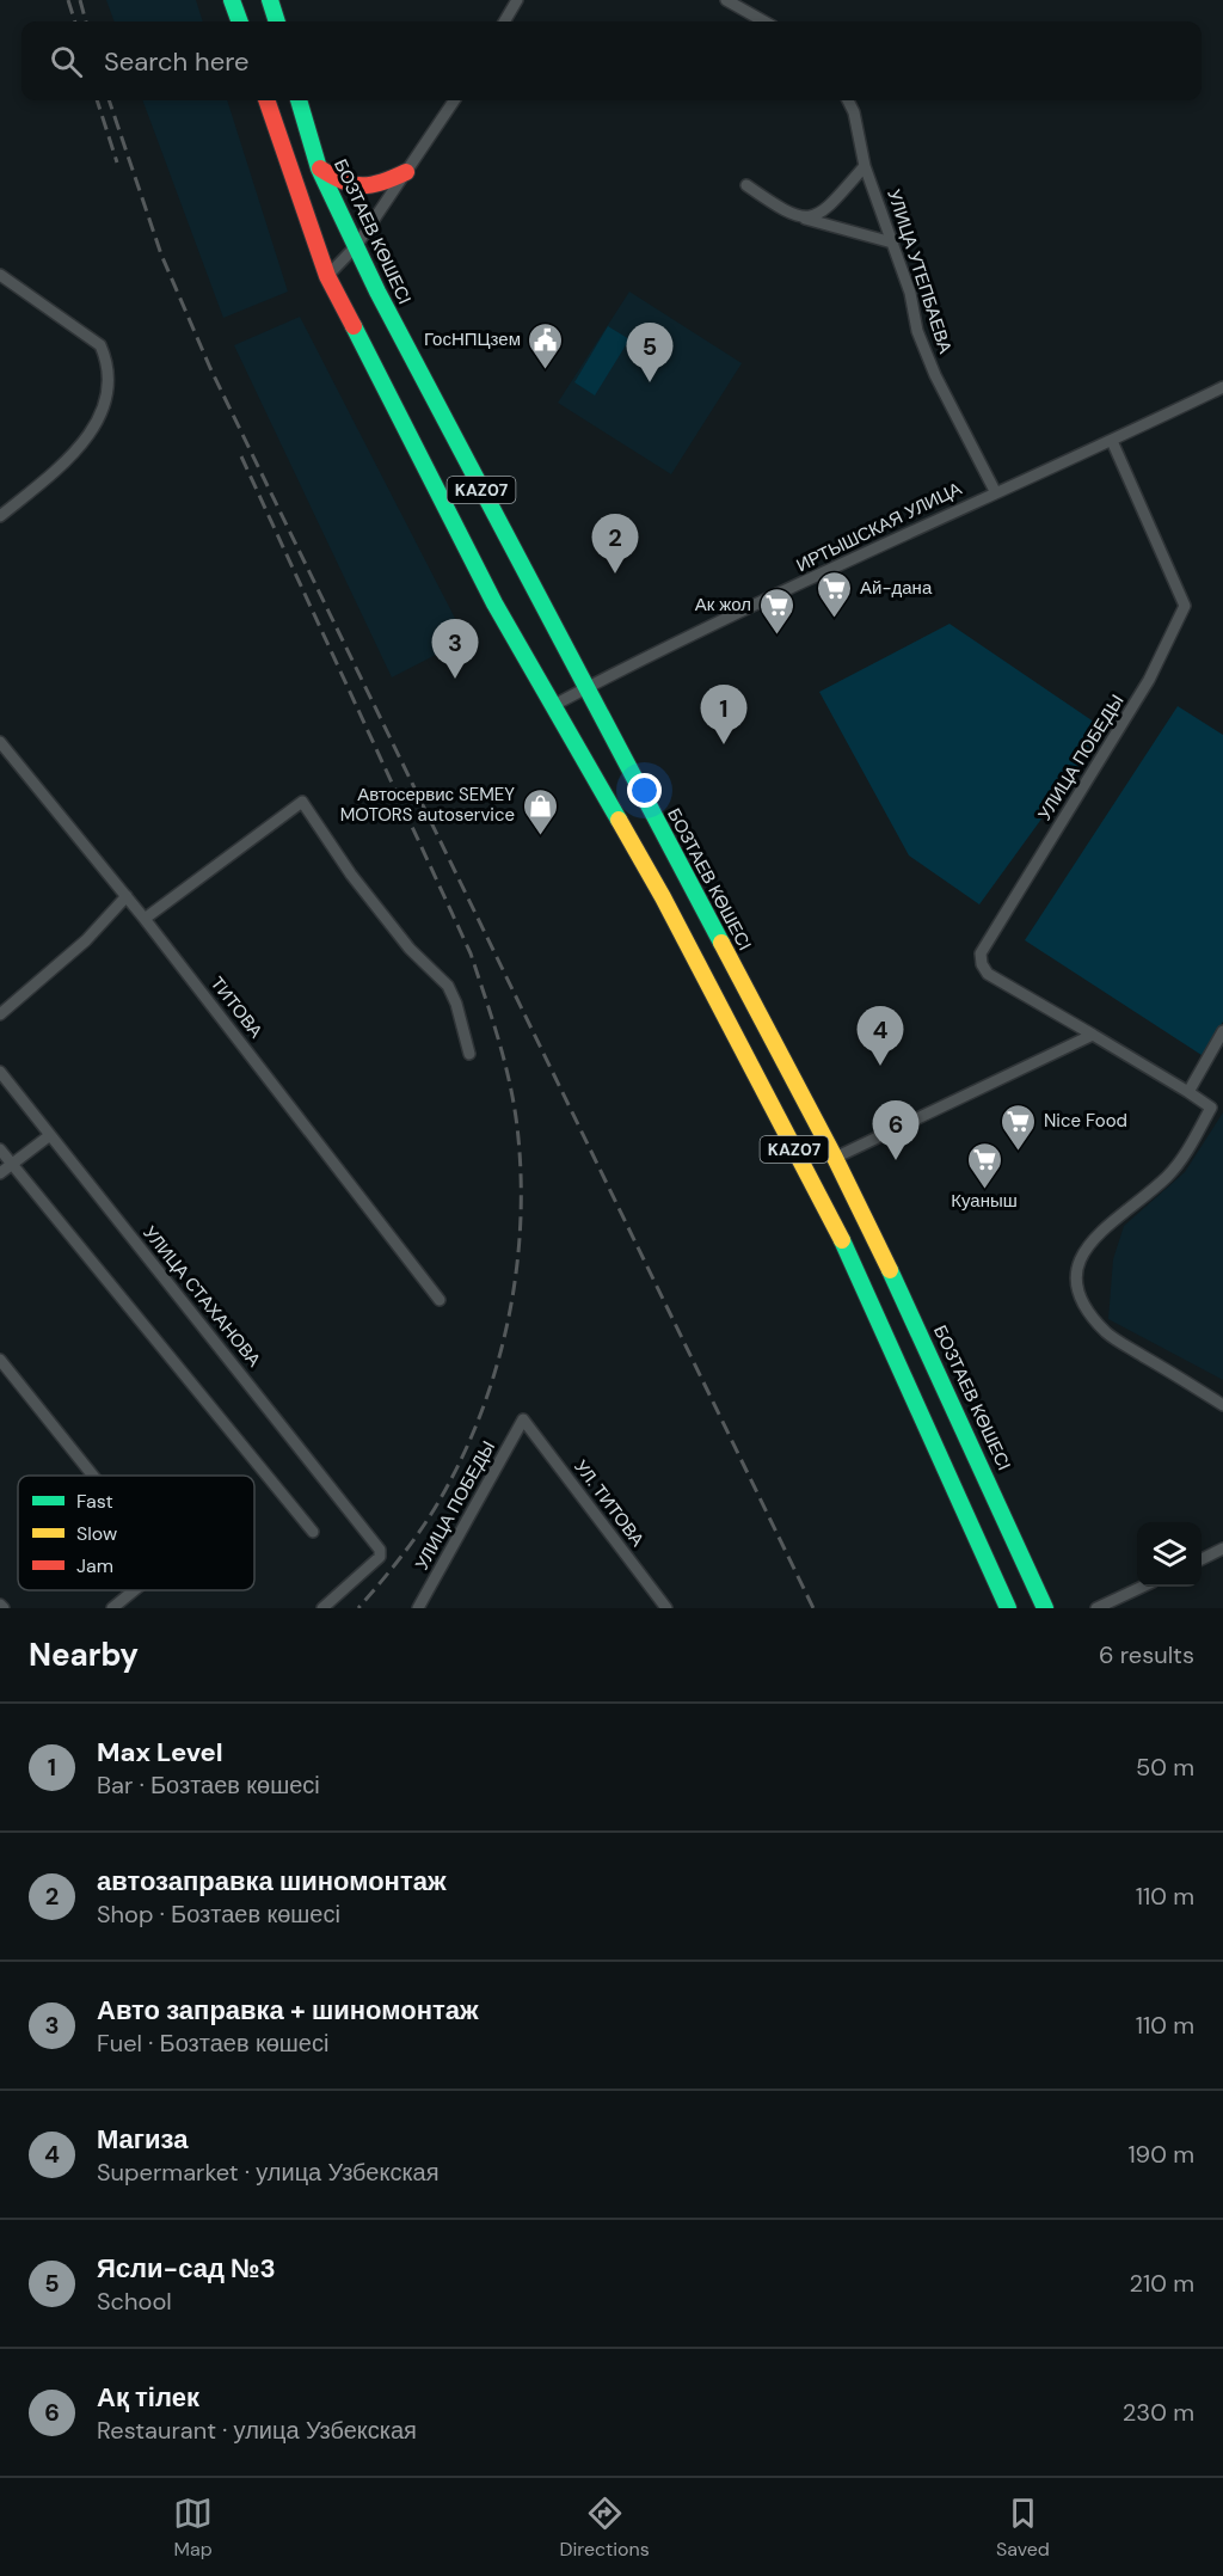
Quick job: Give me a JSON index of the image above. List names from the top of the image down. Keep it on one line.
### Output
{"streets":{"highway":["БОЗТАЕВ КӨШЕСІ","KAZ07"],"street":["УЛИЦА УТЕПБАЕВА","ИРТЫШСКАЯ УЛИЦА","УЛИЦА ПОБЕДЫ","ТИТОВА","УЛИЦА СТАХАНОВА","УЛ. ТИТОВА"]},"crossings":[["БОЗТАЕВ КӨШЕСІ","ИРТЫШСКАЯ УЛИЦА"],["УЛИЦА УТЕПБАЕВА","ИРТЫШСКАЯ УЛИЦА"],["KAZ07","ИРТЫШСКАЯ УЛИЦА"],["ИРТЫШСКАЯ УЛИЦА","УЛИЦА ПОБЕДЫ"],["УЛИЦА ПОБЕДЫ","УЛ. ТИТОВА"]],"places":{"public building":["ГосНПЦзем"],"supermarket":["Ай-дана","Ак жол","Nice Food","Куаныш"],"shop":["Автосервис SEMEY MOTORS autoservice"]},"legend":["Fast","Slow","Jam"],"page":{"search":"Search here","pins":["5","2","3","1","4","6"],"heading":["Nearby","6 results"],"list":[{"mark":"1","name":"Max Level","note":"Bar · Бозтаев көшесі","value":"50 m"},{"mark":"2","name":"автозаправка шиномонтаж","note":"Shop · Бозтаев көшесі","value":"110 m"},{"mark":"3","name":"Авто заправка + шиномонтаж","note":"Fuel · Бозтаев көшесі","value":"110 m"},{"mark":"4","name":"Магиза","note":"Supermarket · улица Узбекская","value":"190 m"},{"mark":"5","name":"Ясли-сад №3","note":"School","value":"210 m"},{"mark":"6","name":"Ақ тілек","note":"Restaurant · улица Узбекская","value":"230 m"}],"nav":["Map","Directions","Saved"]}}
